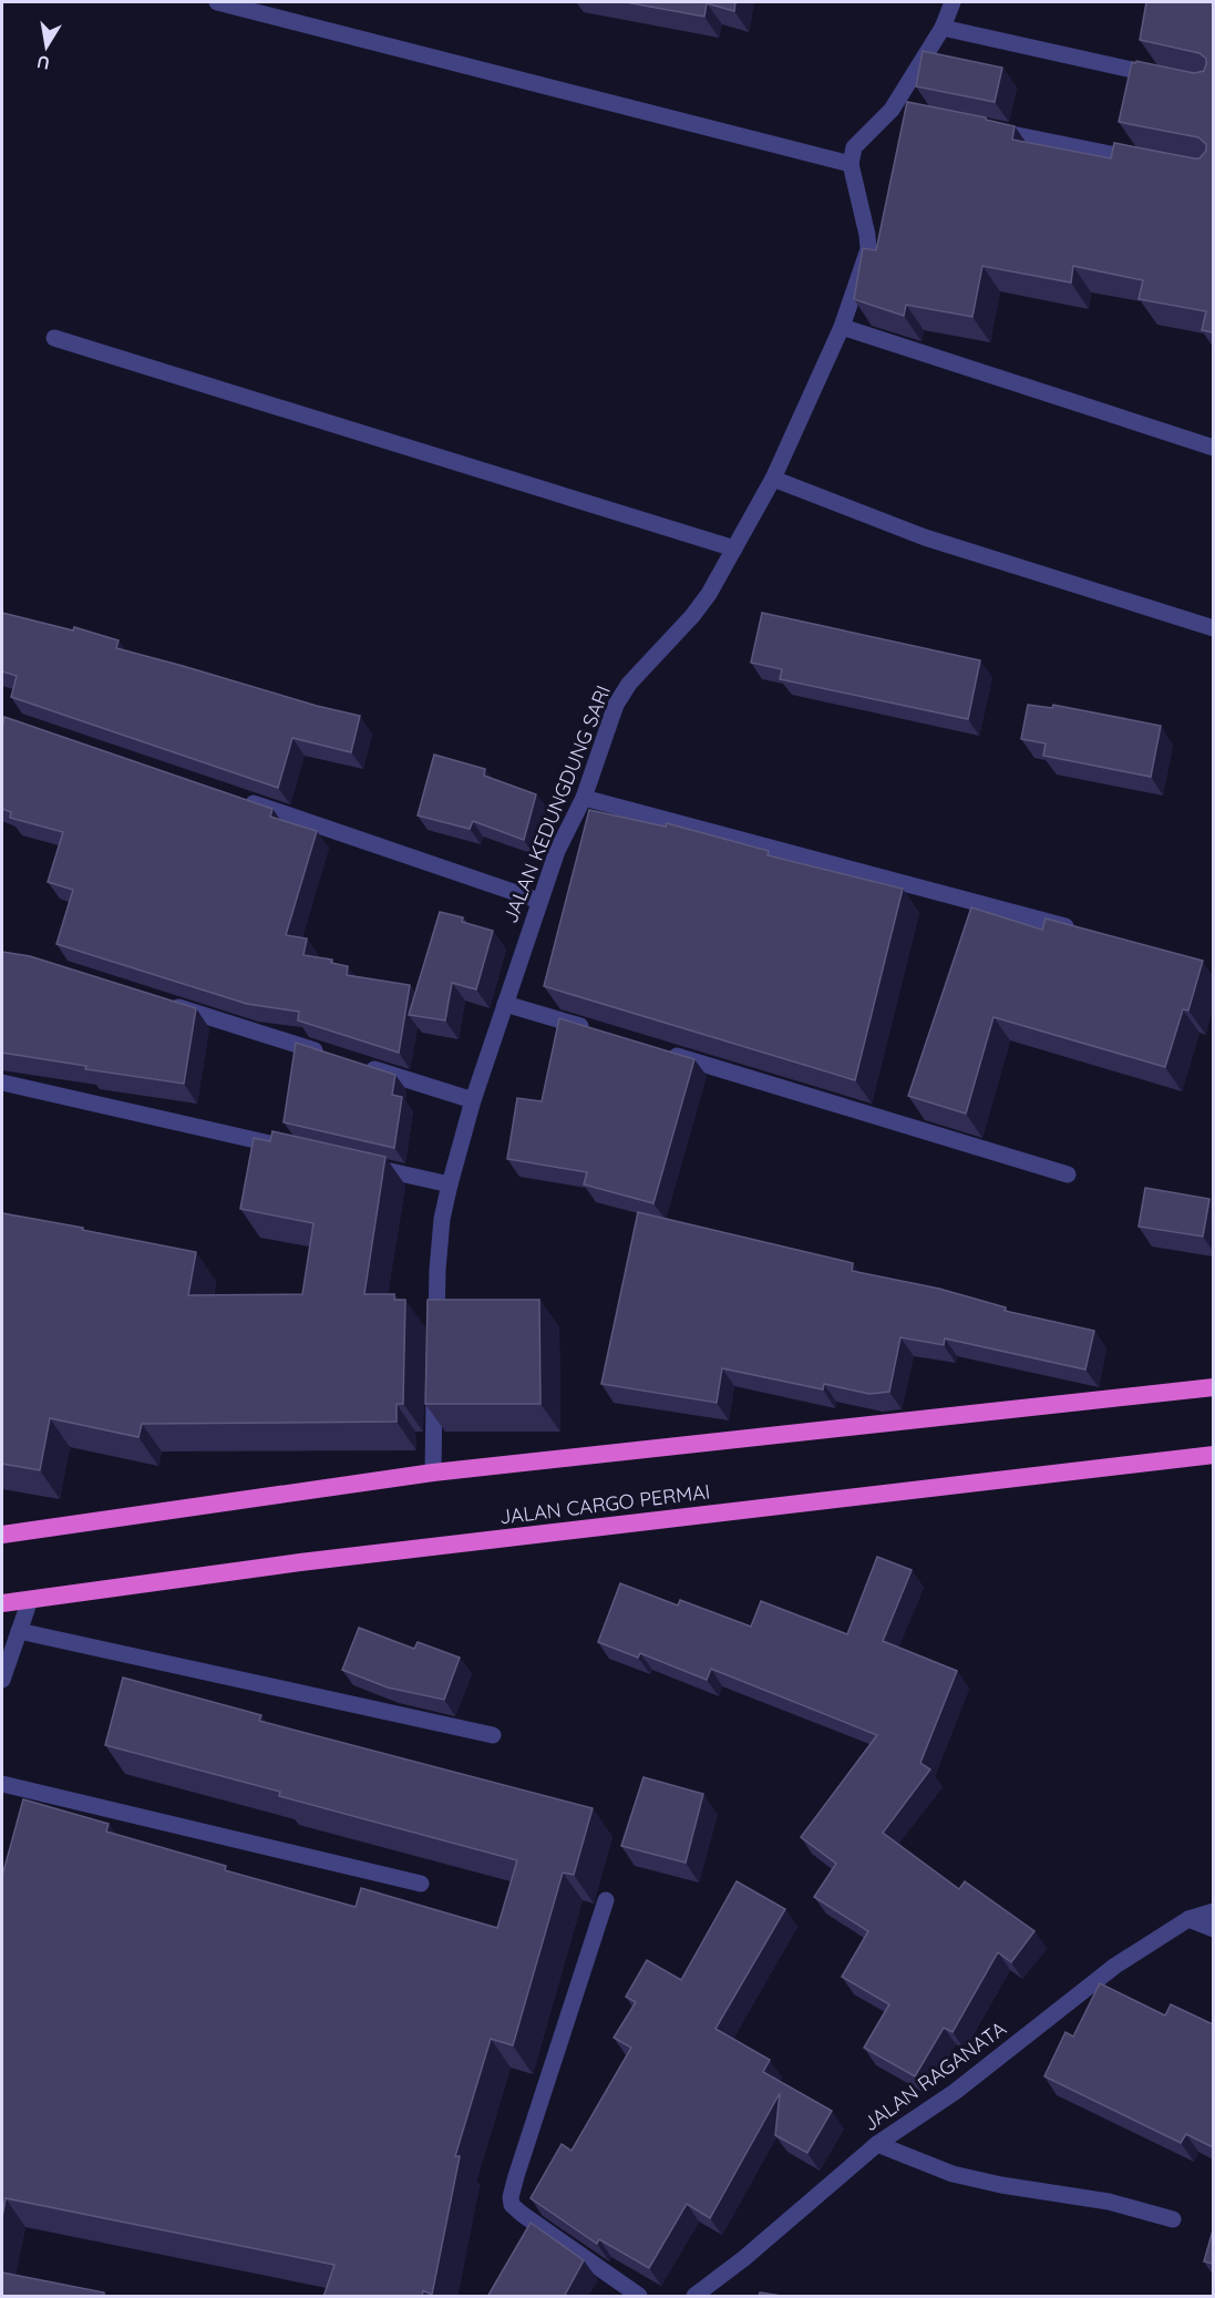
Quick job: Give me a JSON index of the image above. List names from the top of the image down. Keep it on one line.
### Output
{"streets":{"highway":["JALAN CARGO PERMAI"],"street":["JALAN KEDUNGDUNG SARI","JALAN RAGANATA"]},"north":"bottom"}
